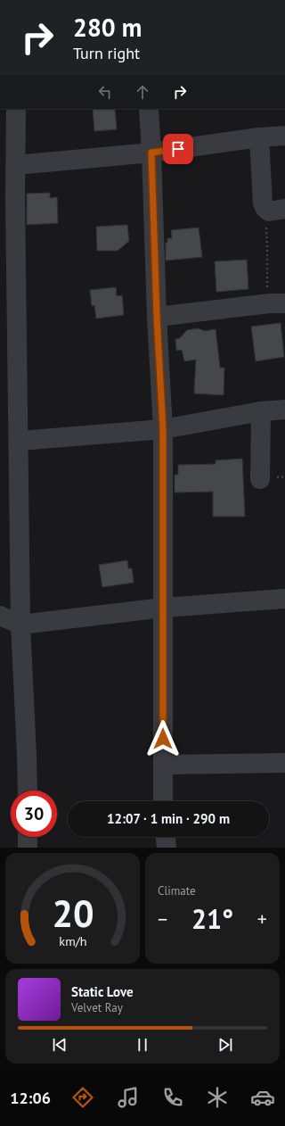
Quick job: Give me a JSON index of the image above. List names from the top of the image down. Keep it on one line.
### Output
{"page":{"turn":["280 m","Turn right"],"limit":"30","trip":"12:07 · 1 min · 290 m","tile":"Climate","heat":["−","21°","+"],"song":["Static Love","Velvet Ray"],"tabs":"12:06","gauge":["20","km/h"]}}
